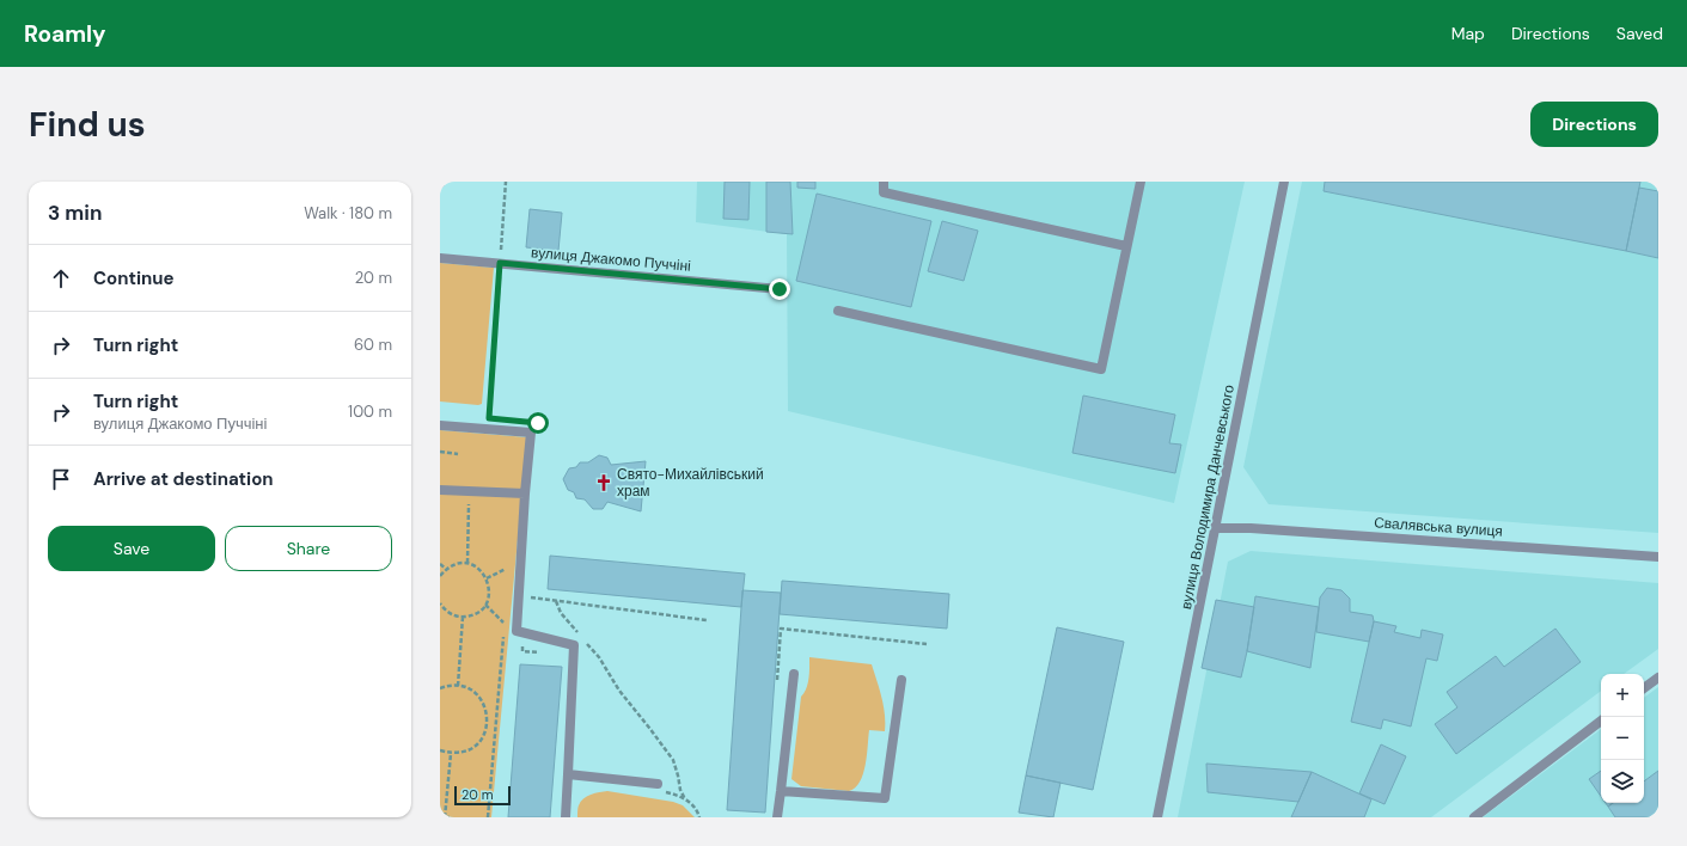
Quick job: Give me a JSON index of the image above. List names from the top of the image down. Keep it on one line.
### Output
{"streets":{"street":["вулиця Джакомо Пуччіні","вулиця Володимира Данчевського","Свалявська вулиця"]},"crossings":[["вулиця Володимира Данчевського","Свалявська вулиця"]],"places":{"church":["Свято-Михайлівський храм"]},"scale_bar":"20 m","page":{"header":"Roamly","nav":["Map","Directions","Saved"],"buttons":["Directions",["Save","Share"]],"title":"Find us","heading":["3 min","Walk · 180 m"],"list":[["Continue","20 m"],["Turn right","60 m"],["Turn right","вулиця Джакомо Пуччіні","100 m"],"Arrive at destination"],"map_buttons":["+","−"],"scale":"20 m"}}
